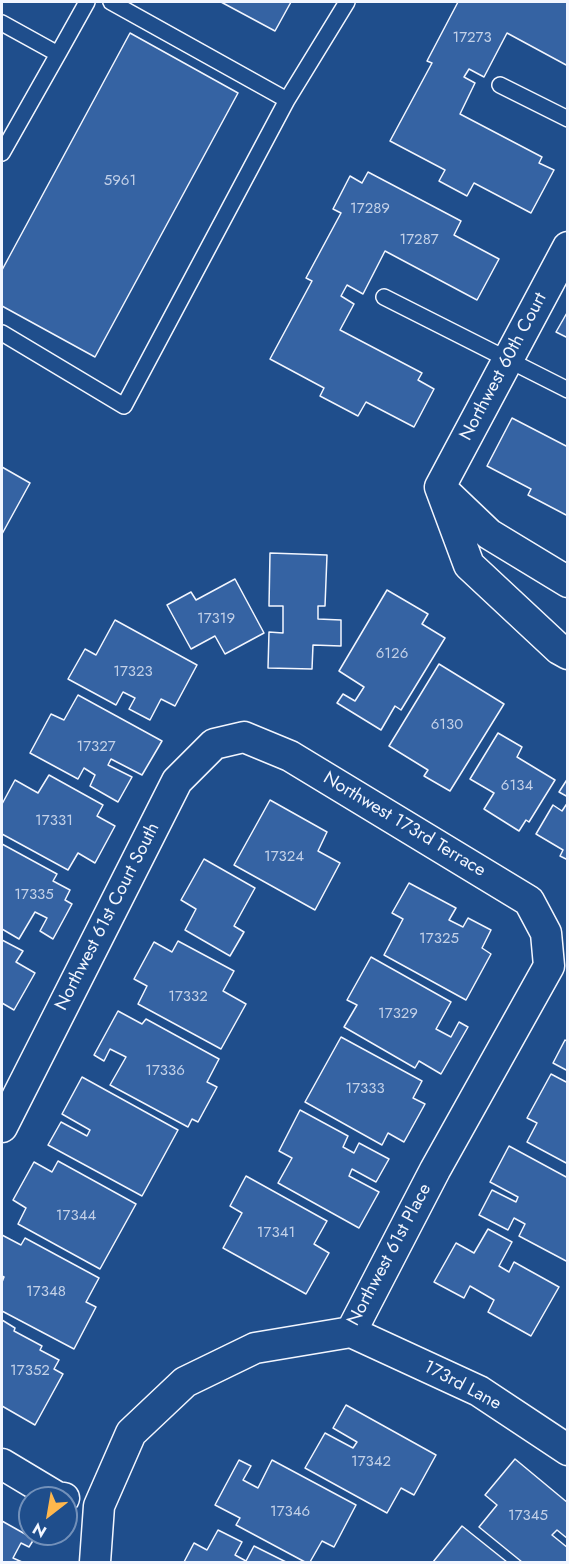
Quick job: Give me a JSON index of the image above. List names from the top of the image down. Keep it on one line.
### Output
{"streets":{"street":["Northwest 60th Court","Northwest 173rd Terrace","Northwest 61st Court South","Northwest 61st Place","173rd Lane"]},"crossings":[["Northwest 173rd Terrace","Northwest 61st Court South"],["Northwest 173rd Terrace","Northwest 61st Place"],["Northwest 61st Place","173rd Lane"]],"house_numbers":["17273","5961","17289","17287","17319","6126","17323","6130","17327","6134","17331","17324","17335","17325","17332","17329","17336","17333","17344","17341","17348","17352","17342","17346","17345"],"north":"bottom left"}
